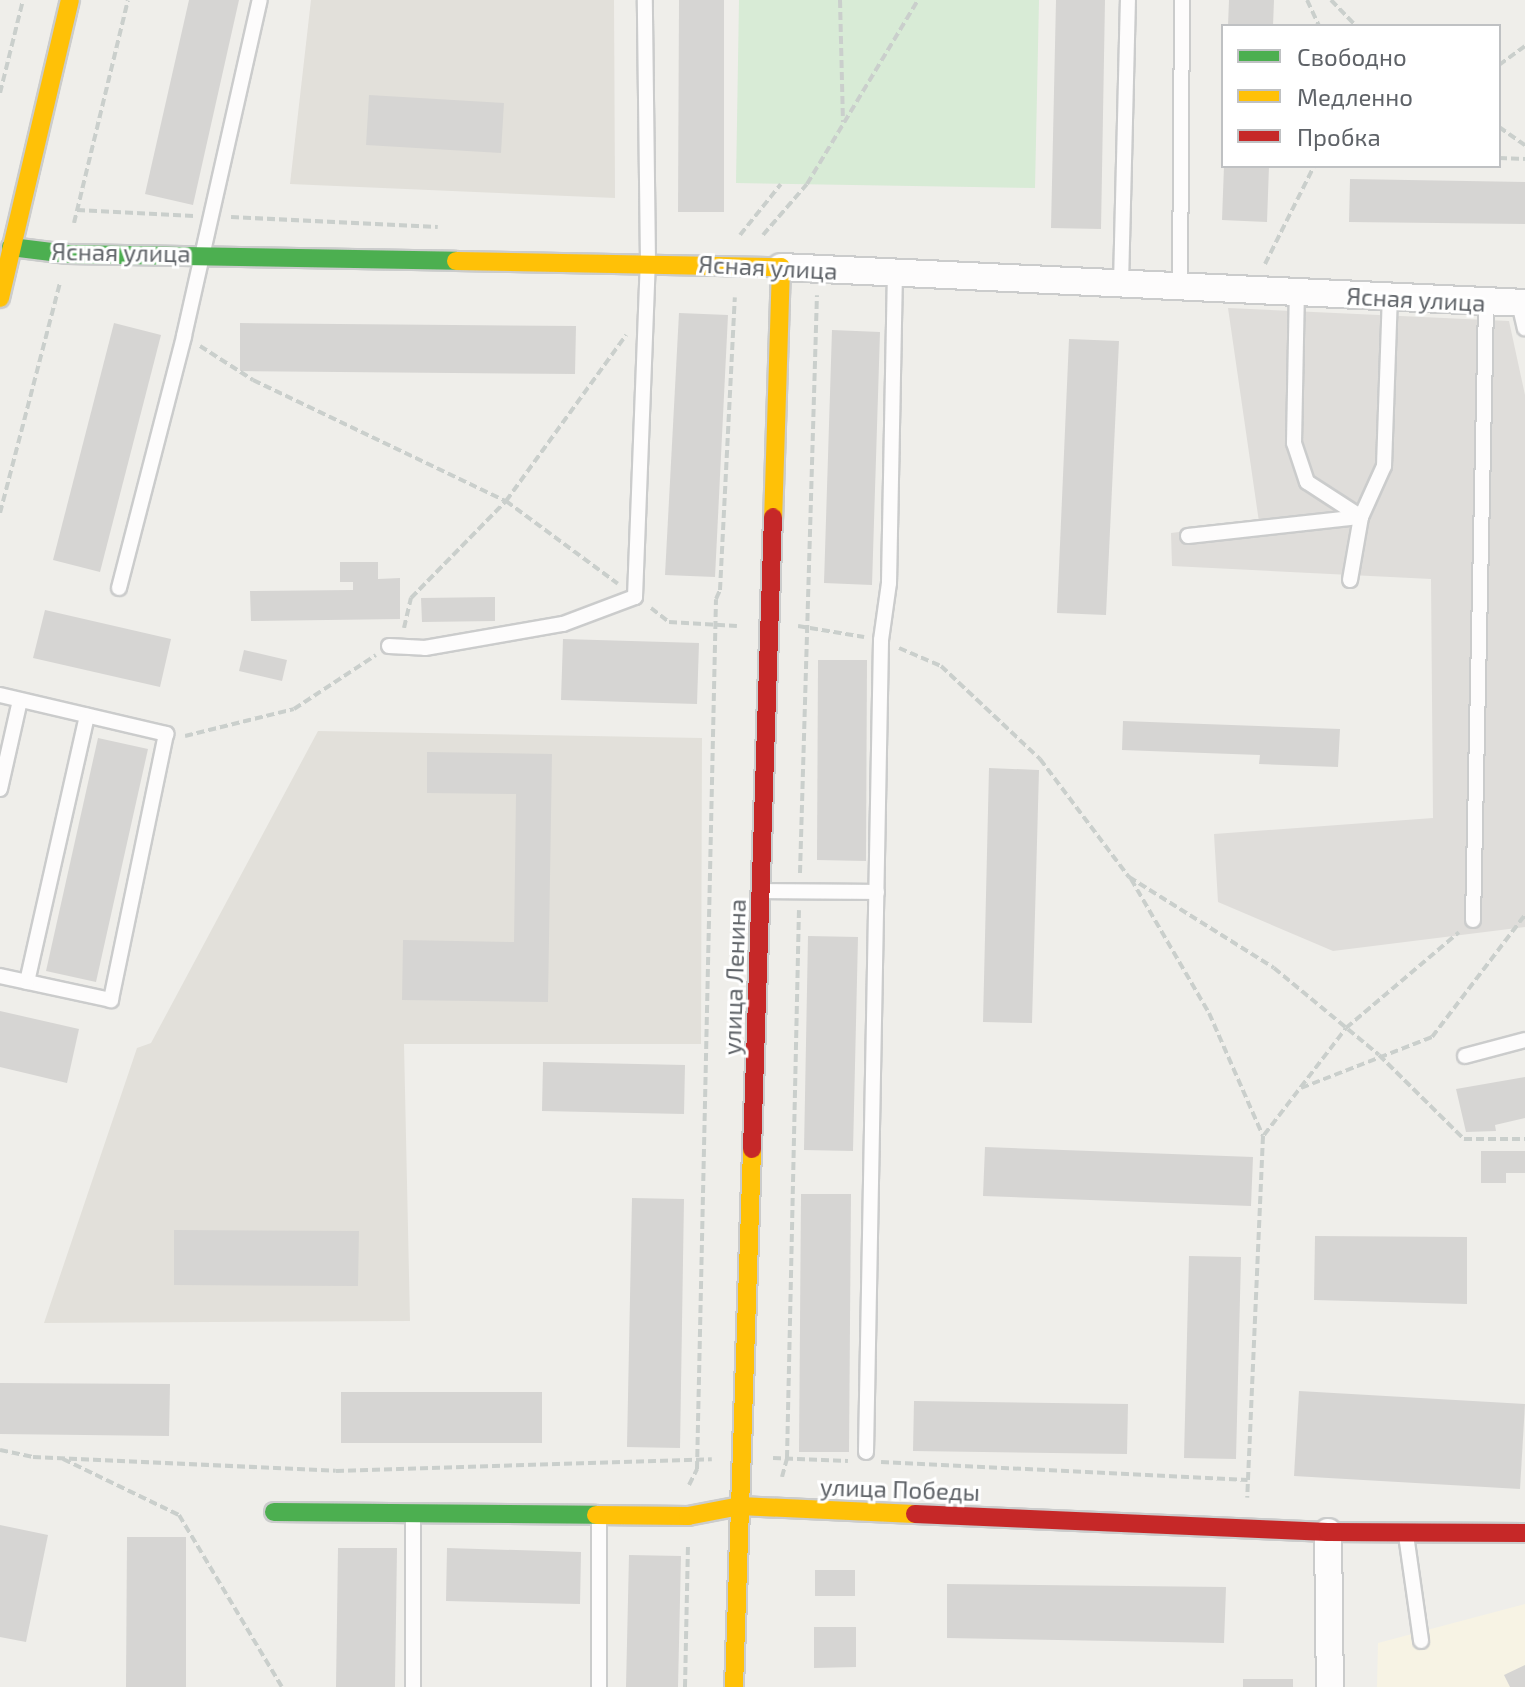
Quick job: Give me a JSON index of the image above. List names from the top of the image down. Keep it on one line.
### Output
{"streets":{"street":["Ясная улица","улица Ленина","улица Победы"]},"crossings":[["Ясная улица","улица Ленина"],["улица Ленина","улица Победы"]],"legend":["Свободно","Медленно","Пробка"]}
